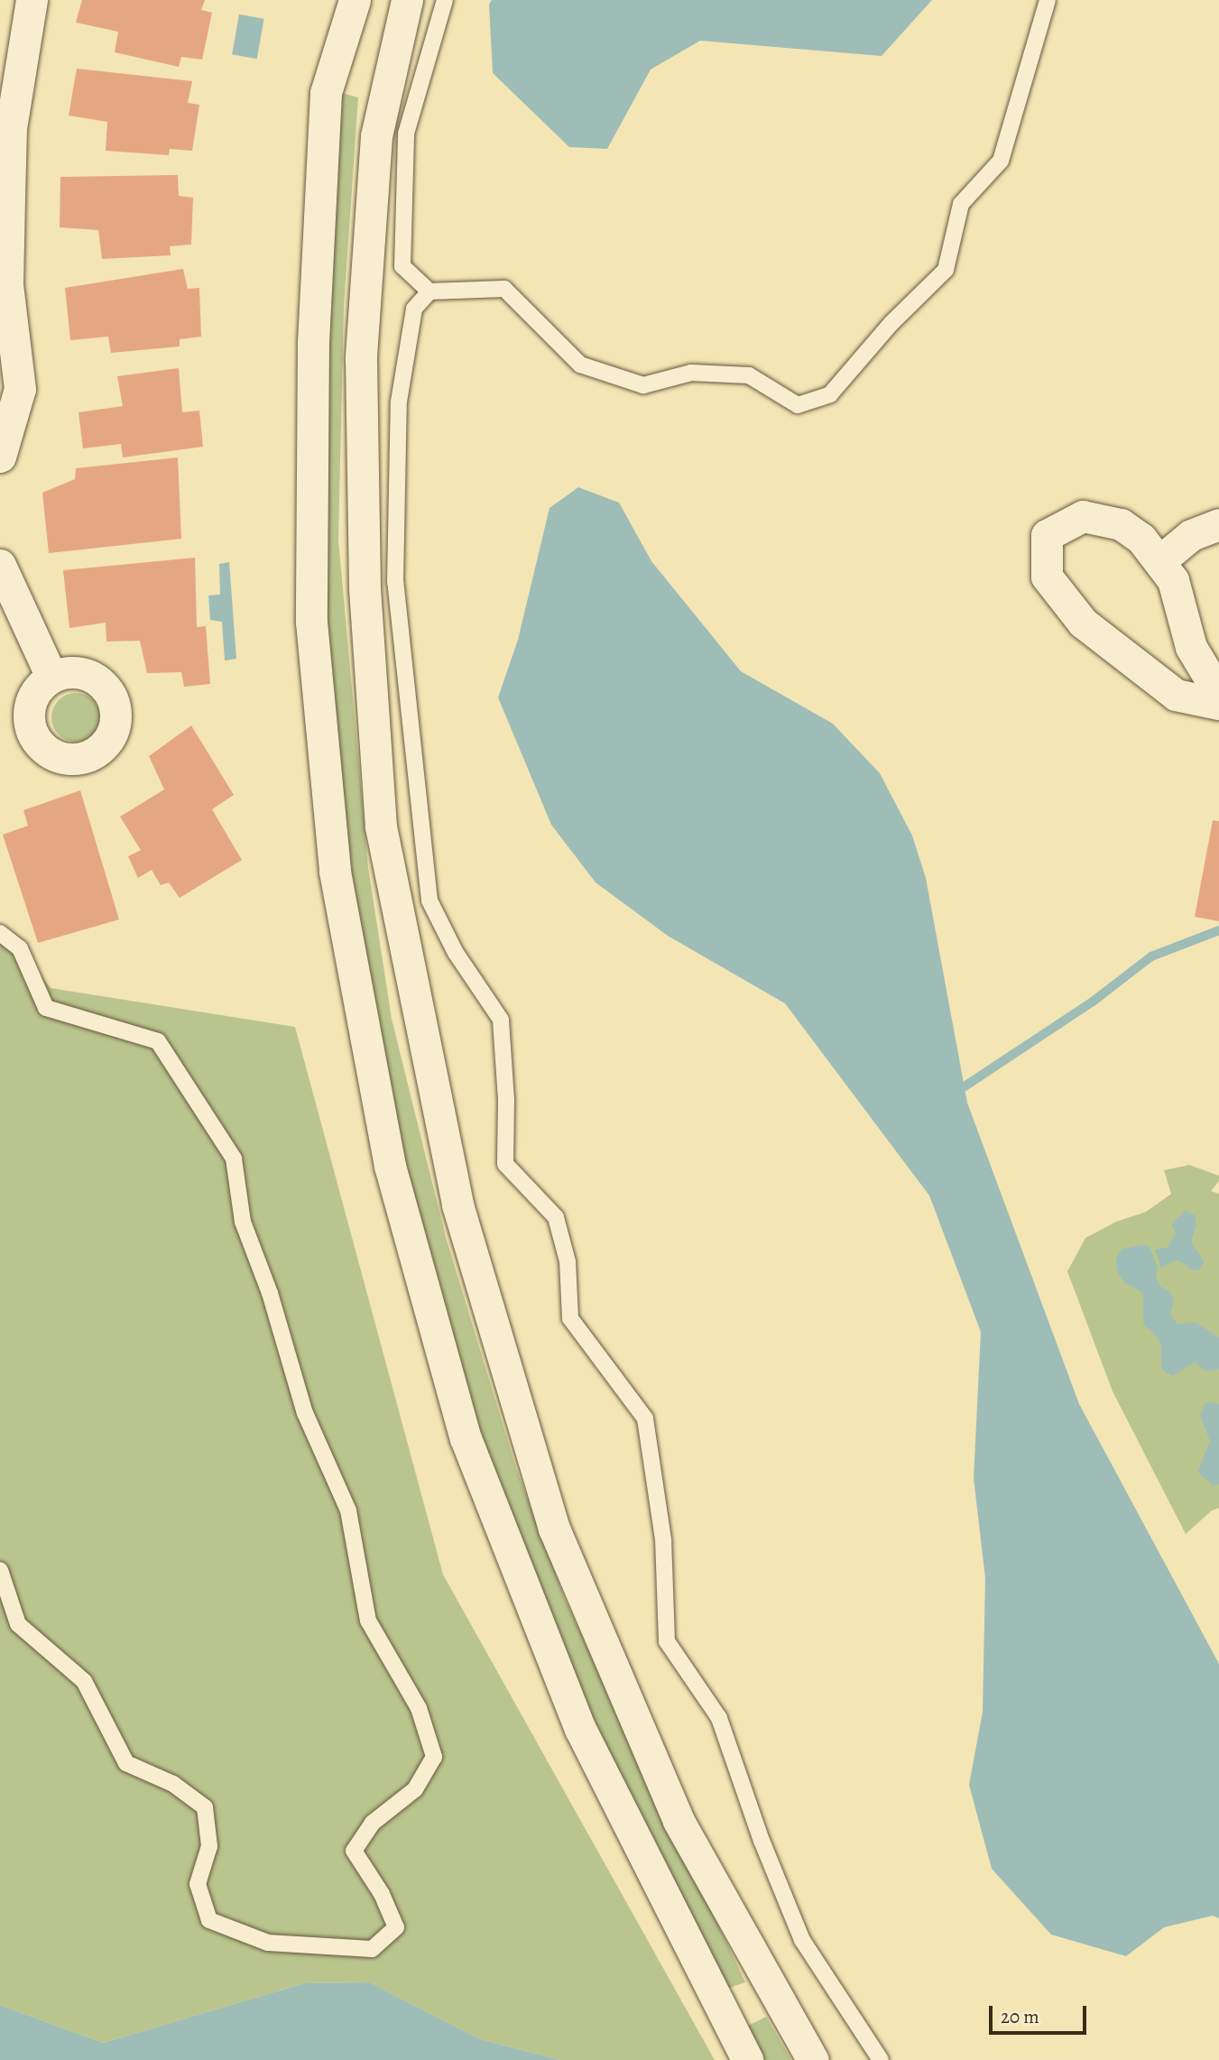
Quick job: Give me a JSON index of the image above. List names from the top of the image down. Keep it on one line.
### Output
{"scale_bar":"20 m"}
